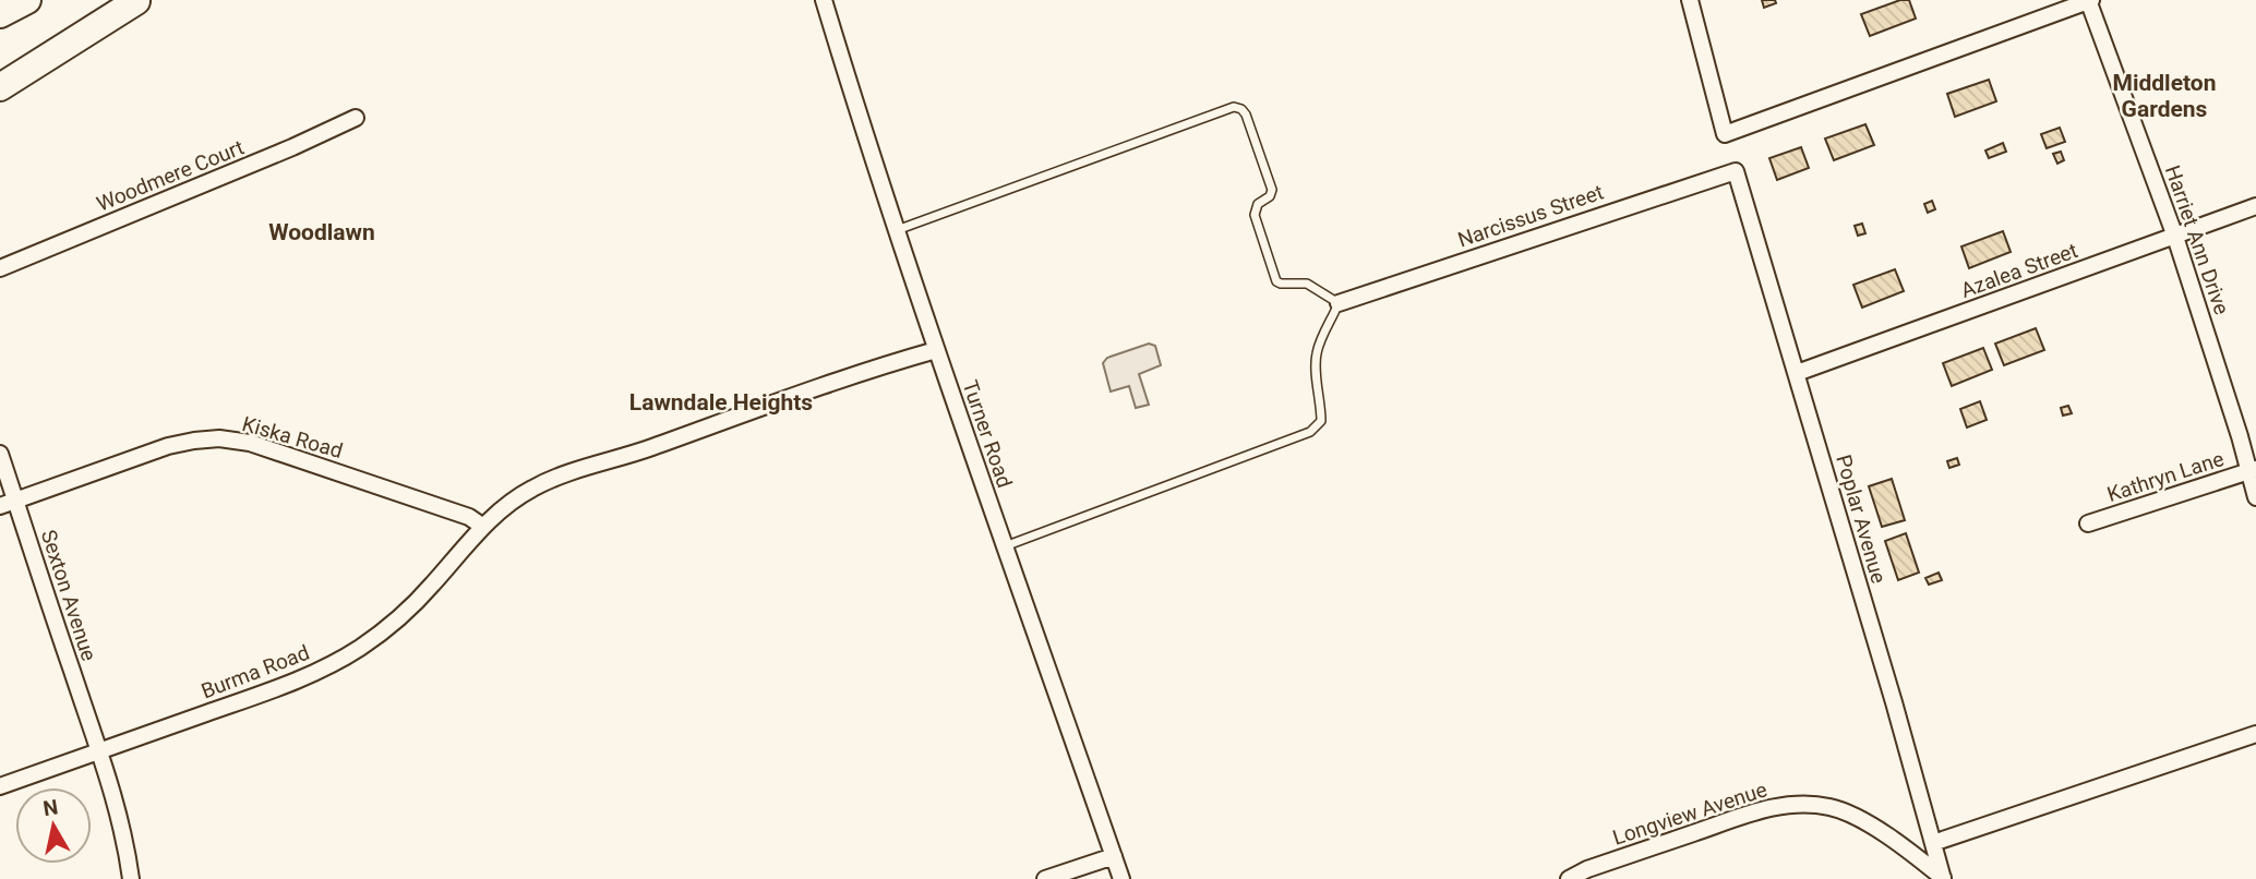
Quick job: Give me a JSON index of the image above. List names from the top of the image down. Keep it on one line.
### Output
{"streets":{"street":["Woodmere Court","Narcissus Street","Harriet Ann Drive","Azalea Street","Turner Road","Kiska Road","Kathryn Lane","Poplar Avenue","Sexton Avenue","Burma Road","Longview Avenue"]},"crossings":[["Narcissus Street","Poplar Avenue"],["Harriet Ann Drive","Azalea Street"],["Harriet Ann Drive","Kathryn Lane"],["Azalea Street","Poplar Avenue"],["Turner Road","Burma Road"],["Kiska Road","Sexton Avenue"],["Kiska Road","Burma Road"],["Poplar Avenue","Longview Avenue"],["Sexton Avenue","Burma Road"]],"districts":["Middleton Gardens","Woodlawn","Lawndale Heights"],"north":"top"}
